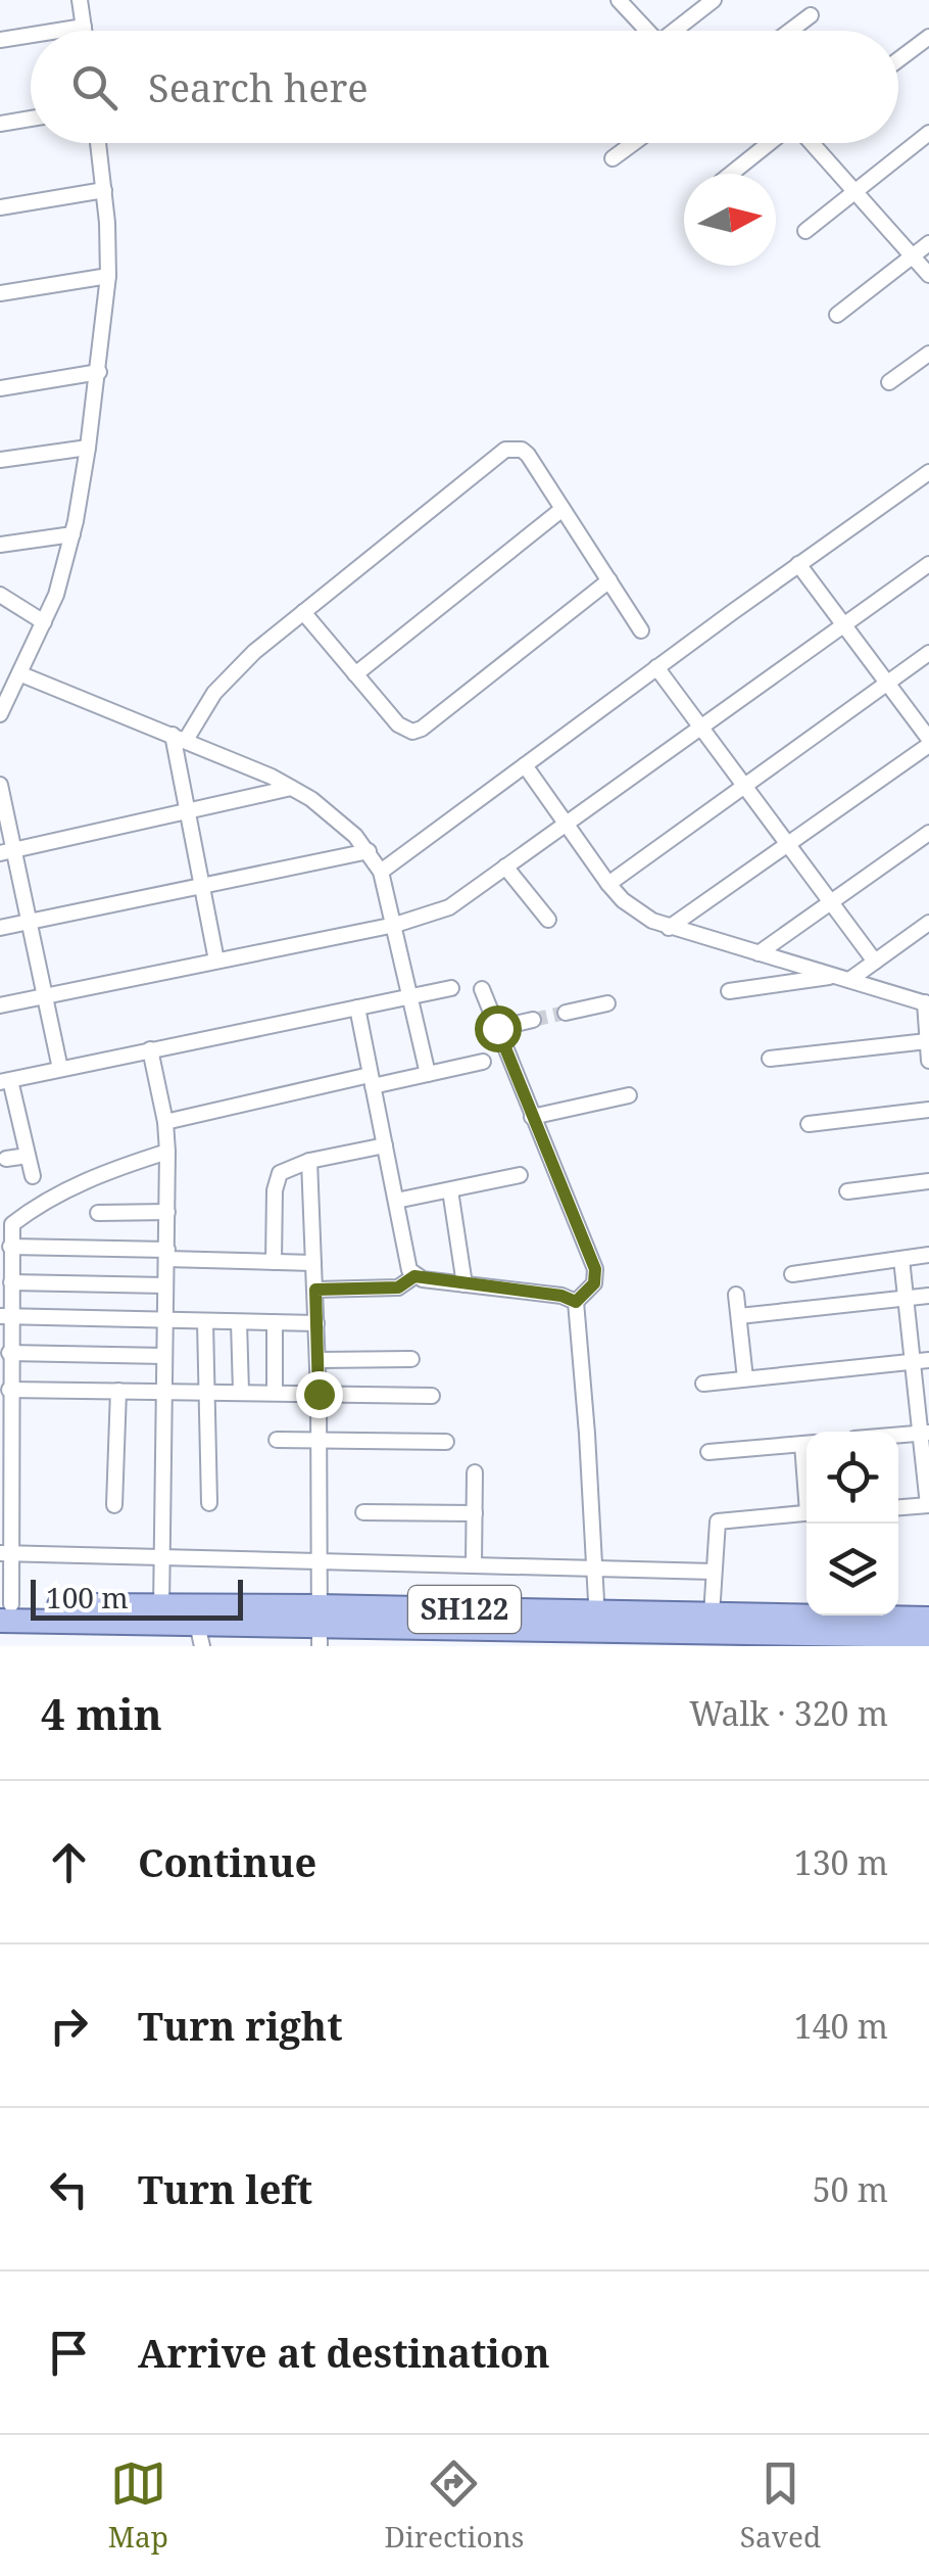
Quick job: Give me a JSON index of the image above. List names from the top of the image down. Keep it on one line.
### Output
{"streets":{"main road":["SH122"]},"scale_bar":"100 m","north":"right","page":{"search":"Search here","scale":"100 m","heading":["4 min","Walk · 320 m"],"list":[["Continue","130 m"],["Turn right","140 m"],["Turn left","50 m"],"Arrive at destination"],"nav":["Map","Directions","Saved"]}}
